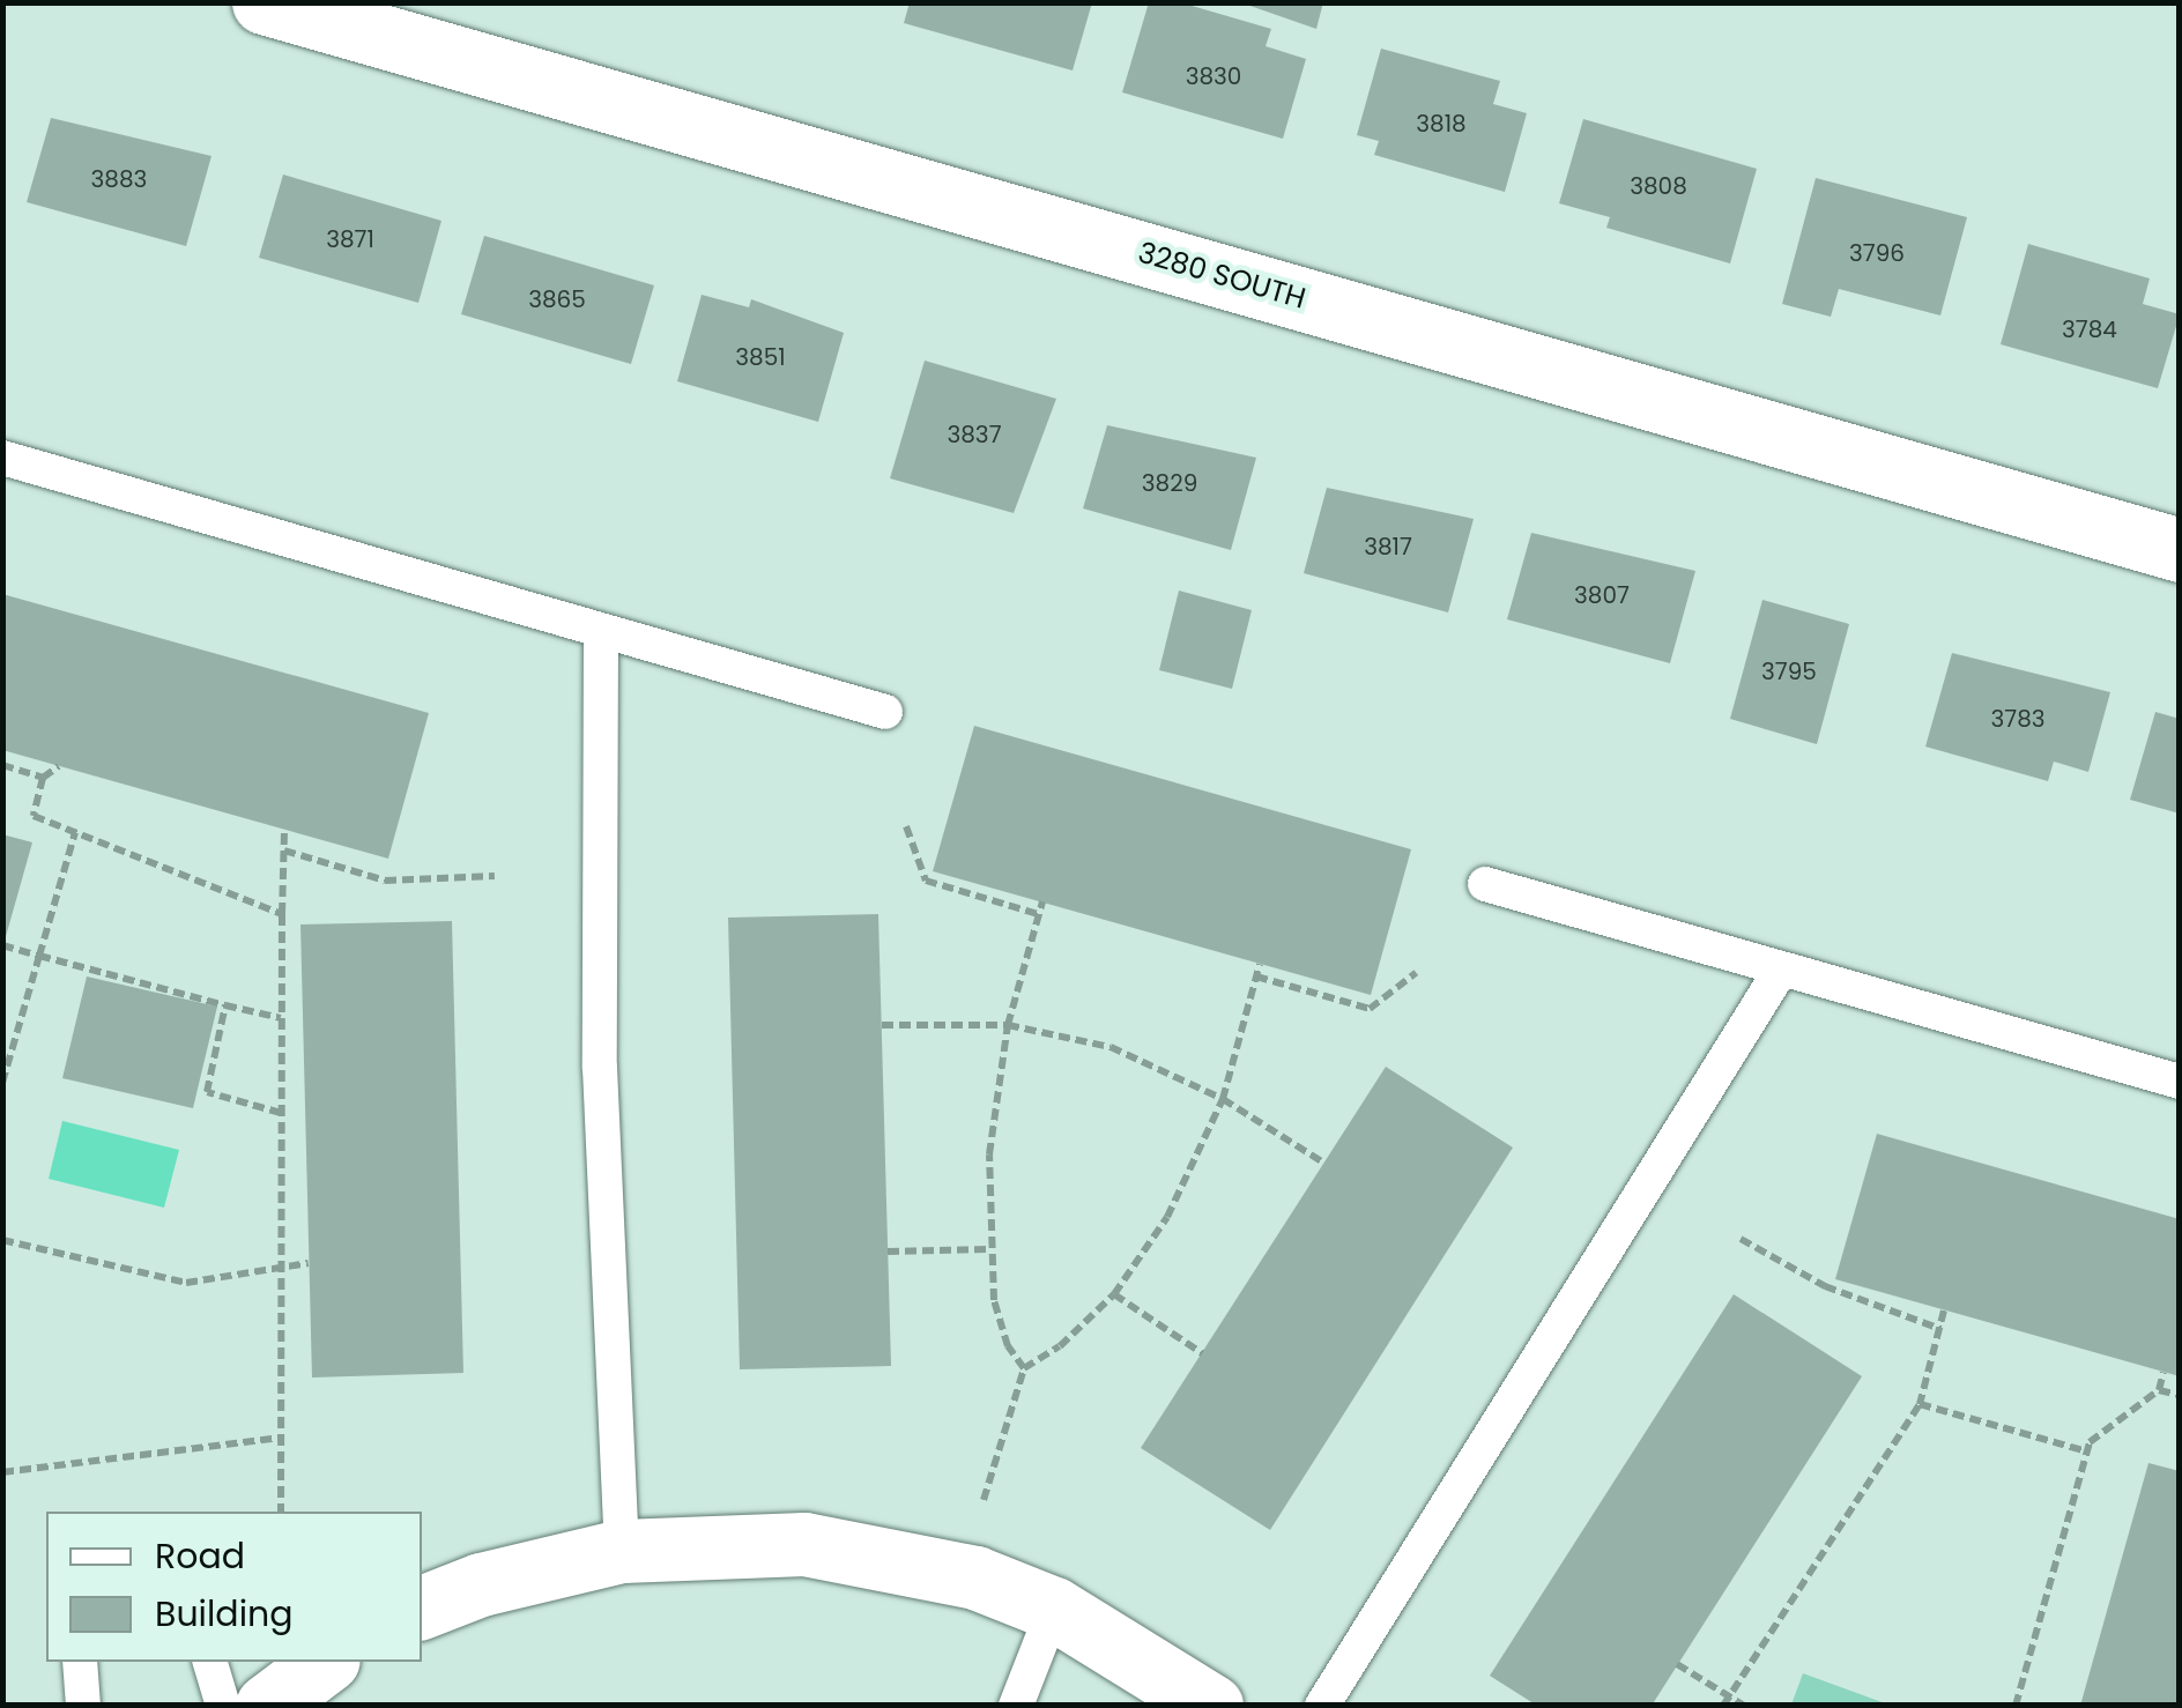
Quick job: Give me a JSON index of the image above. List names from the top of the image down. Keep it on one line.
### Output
{"streets":{"street":["3280 SOUTH"]},"house_numbers":["3830","3818","3883","3808","3871","3796","3865","3784","3851","3837","3829","3817","3807","3795","3783"],"legend":["Road","Building"]}
